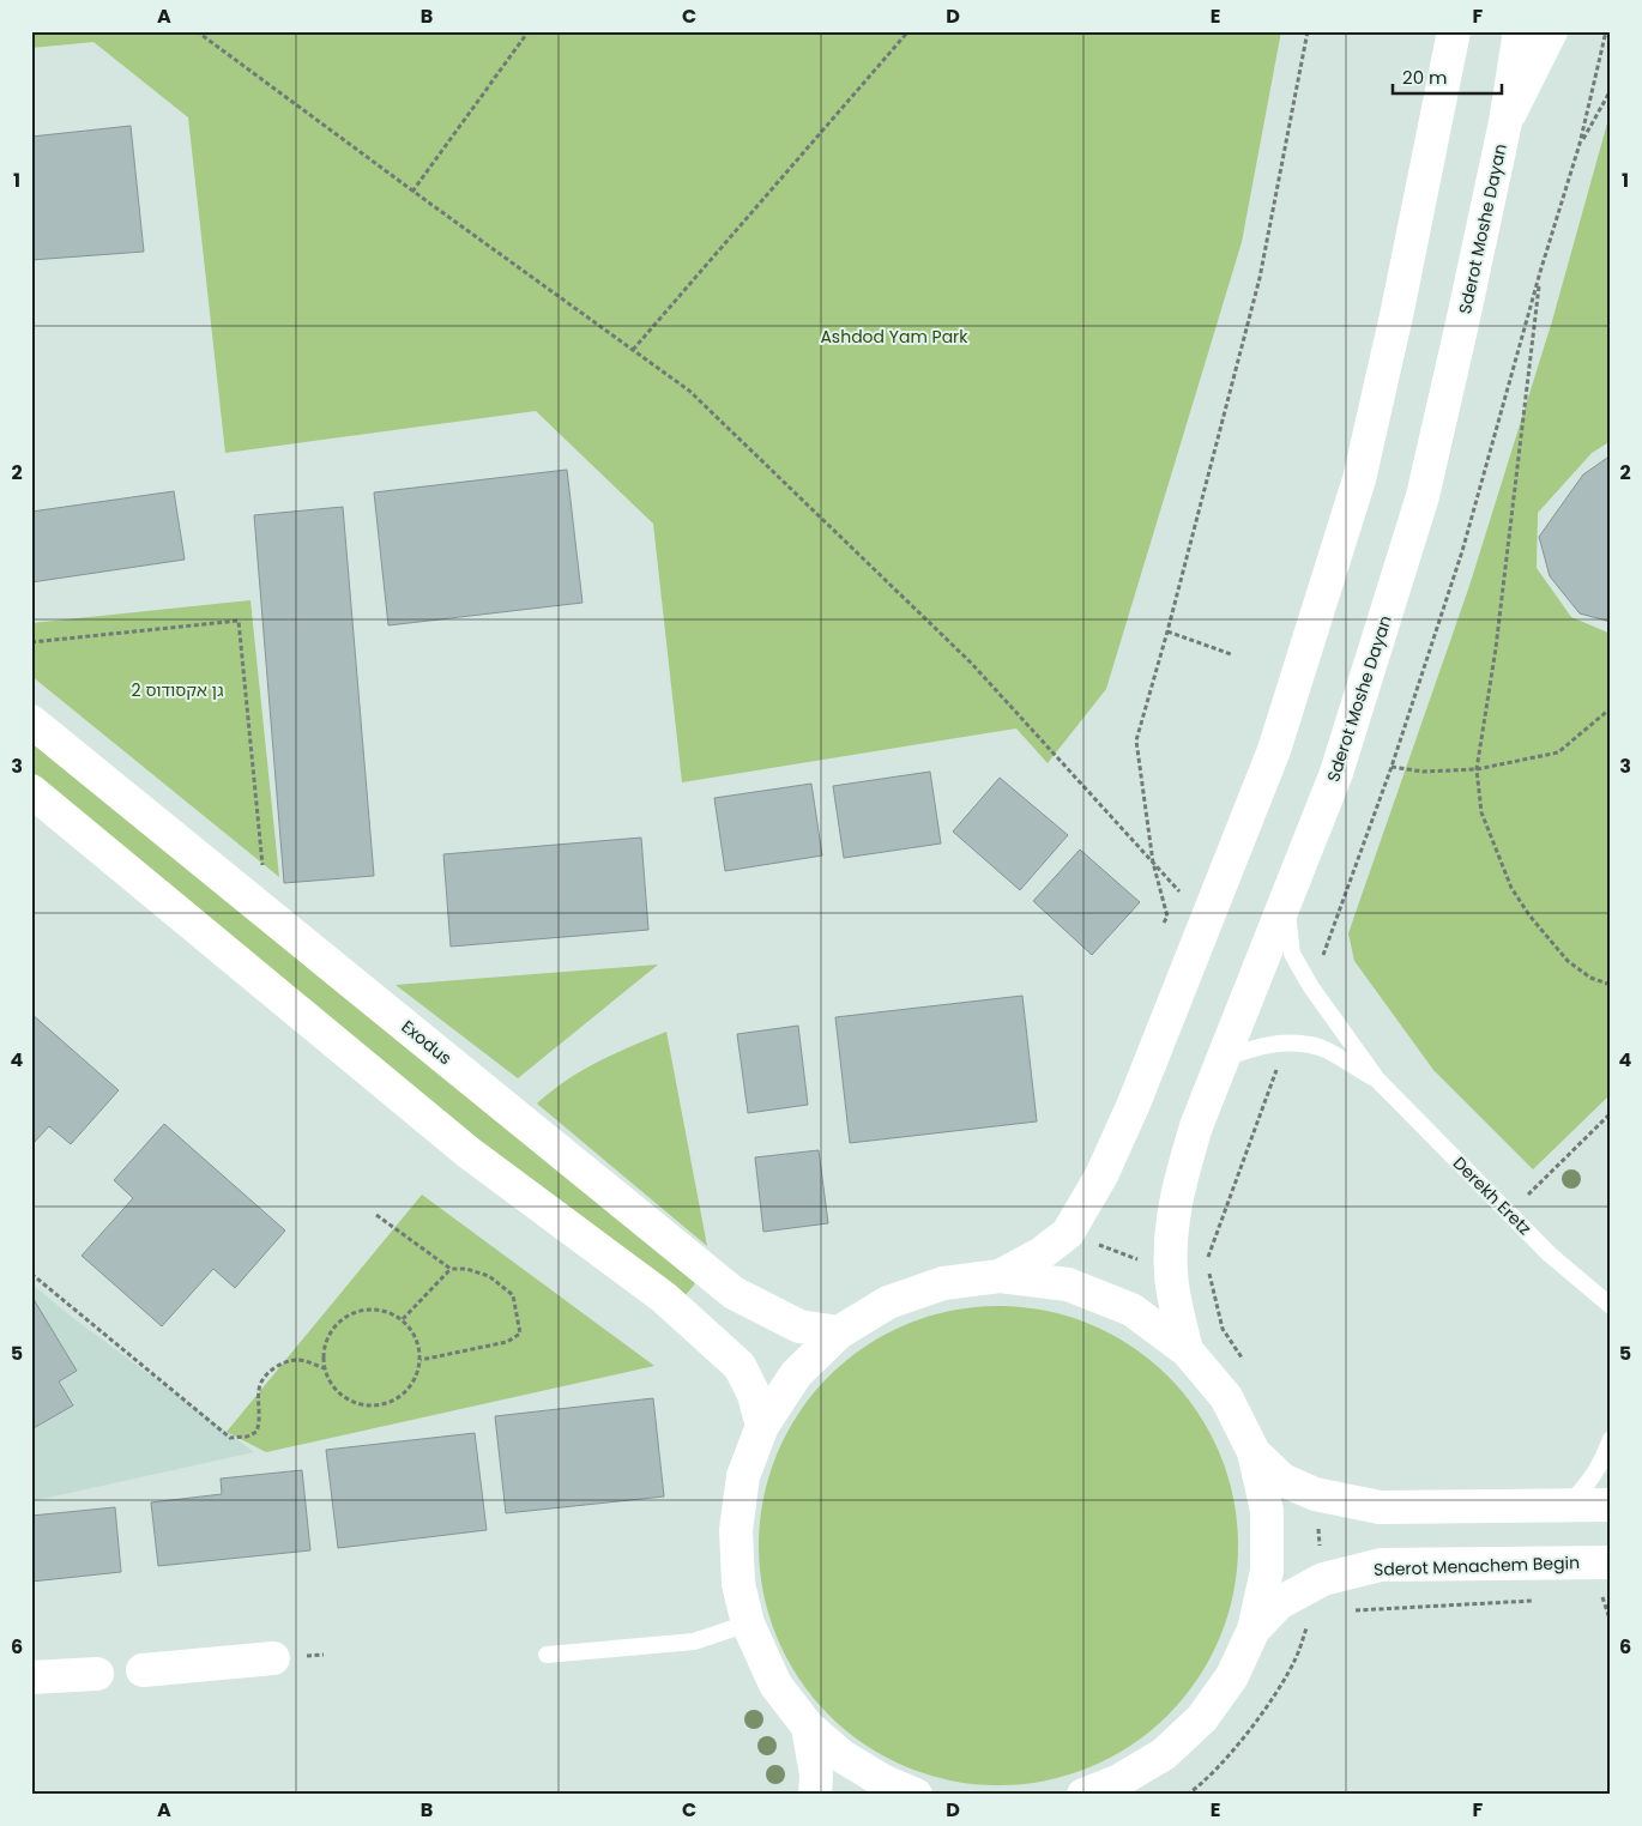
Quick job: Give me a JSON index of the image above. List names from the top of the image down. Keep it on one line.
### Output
{"streets":{"main road":["Sderot Moshe Dayan","Exodus","Sderot Menachem Begin"],"lane":["Derekh Eretz"]},"crossings":[["Sderot Moshe Dayan","Derekh Eretz"]],"parks":["Ashdod Yam Park","גן אקסודוס 2"],"scale_bar":"20 m","grid":{"columns":["A","B","C","D","E","F"],"rows":["1","2","3","4","5","6"]}}
